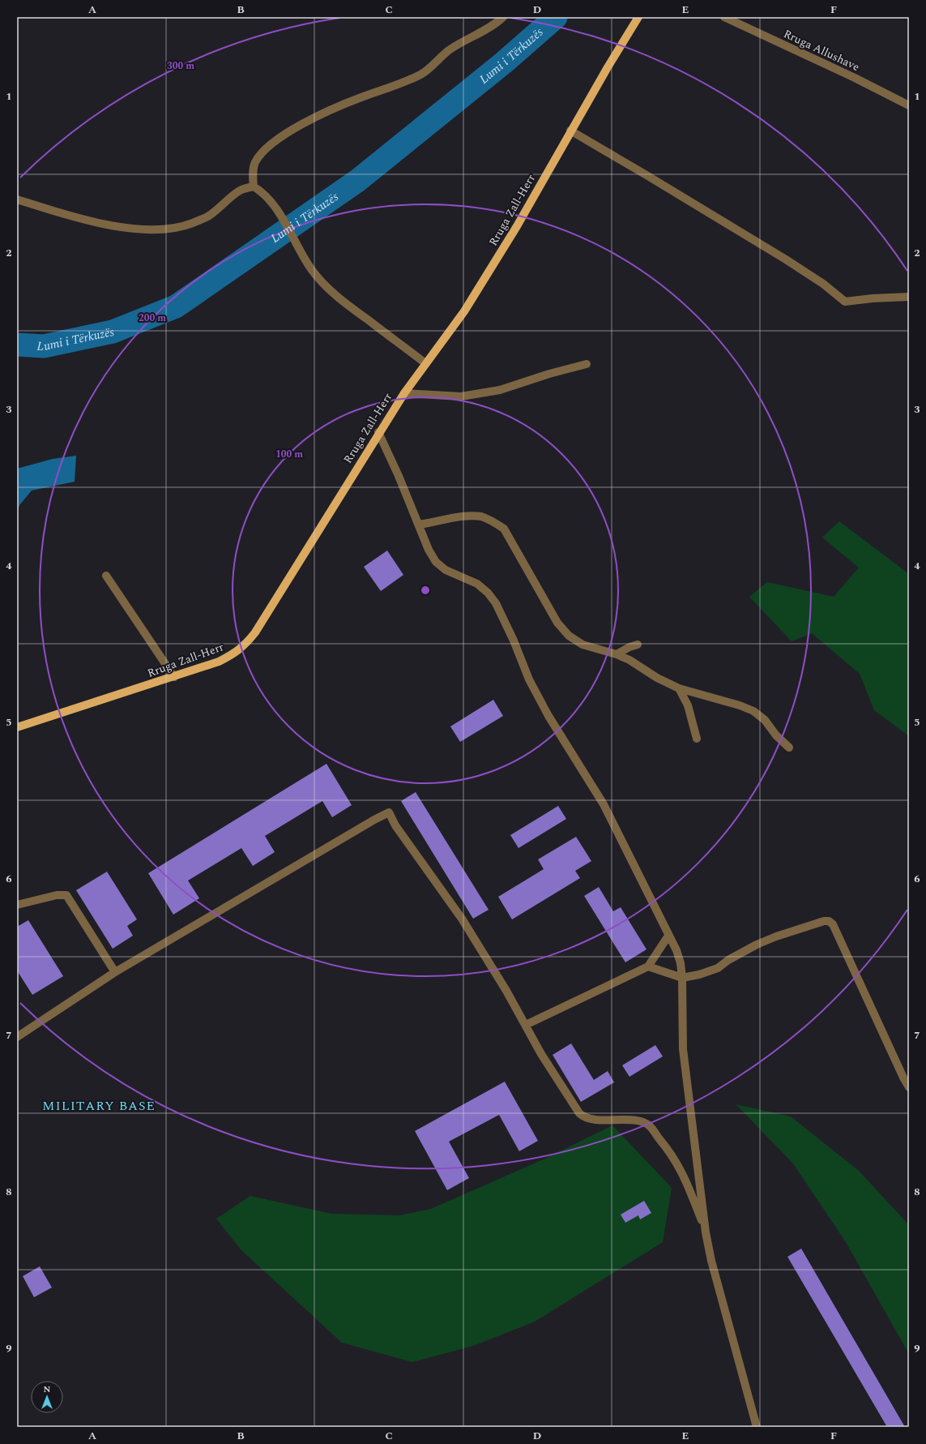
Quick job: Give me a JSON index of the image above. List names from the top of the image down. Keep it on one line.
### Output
{"streets":{"main road":["Rruga Zall-Herr"],"street":["Rruga Allushave"]},"districts":["MILITARY BASE"],"water":["Lumi i Tërkuzës"],"north":"top","grid":{"columns":["A","B","C","D","E","F"],"rows":["1","2","3","4","5","6","7","8","9"]},"rings":["300 m","200 m","100 m"]}
